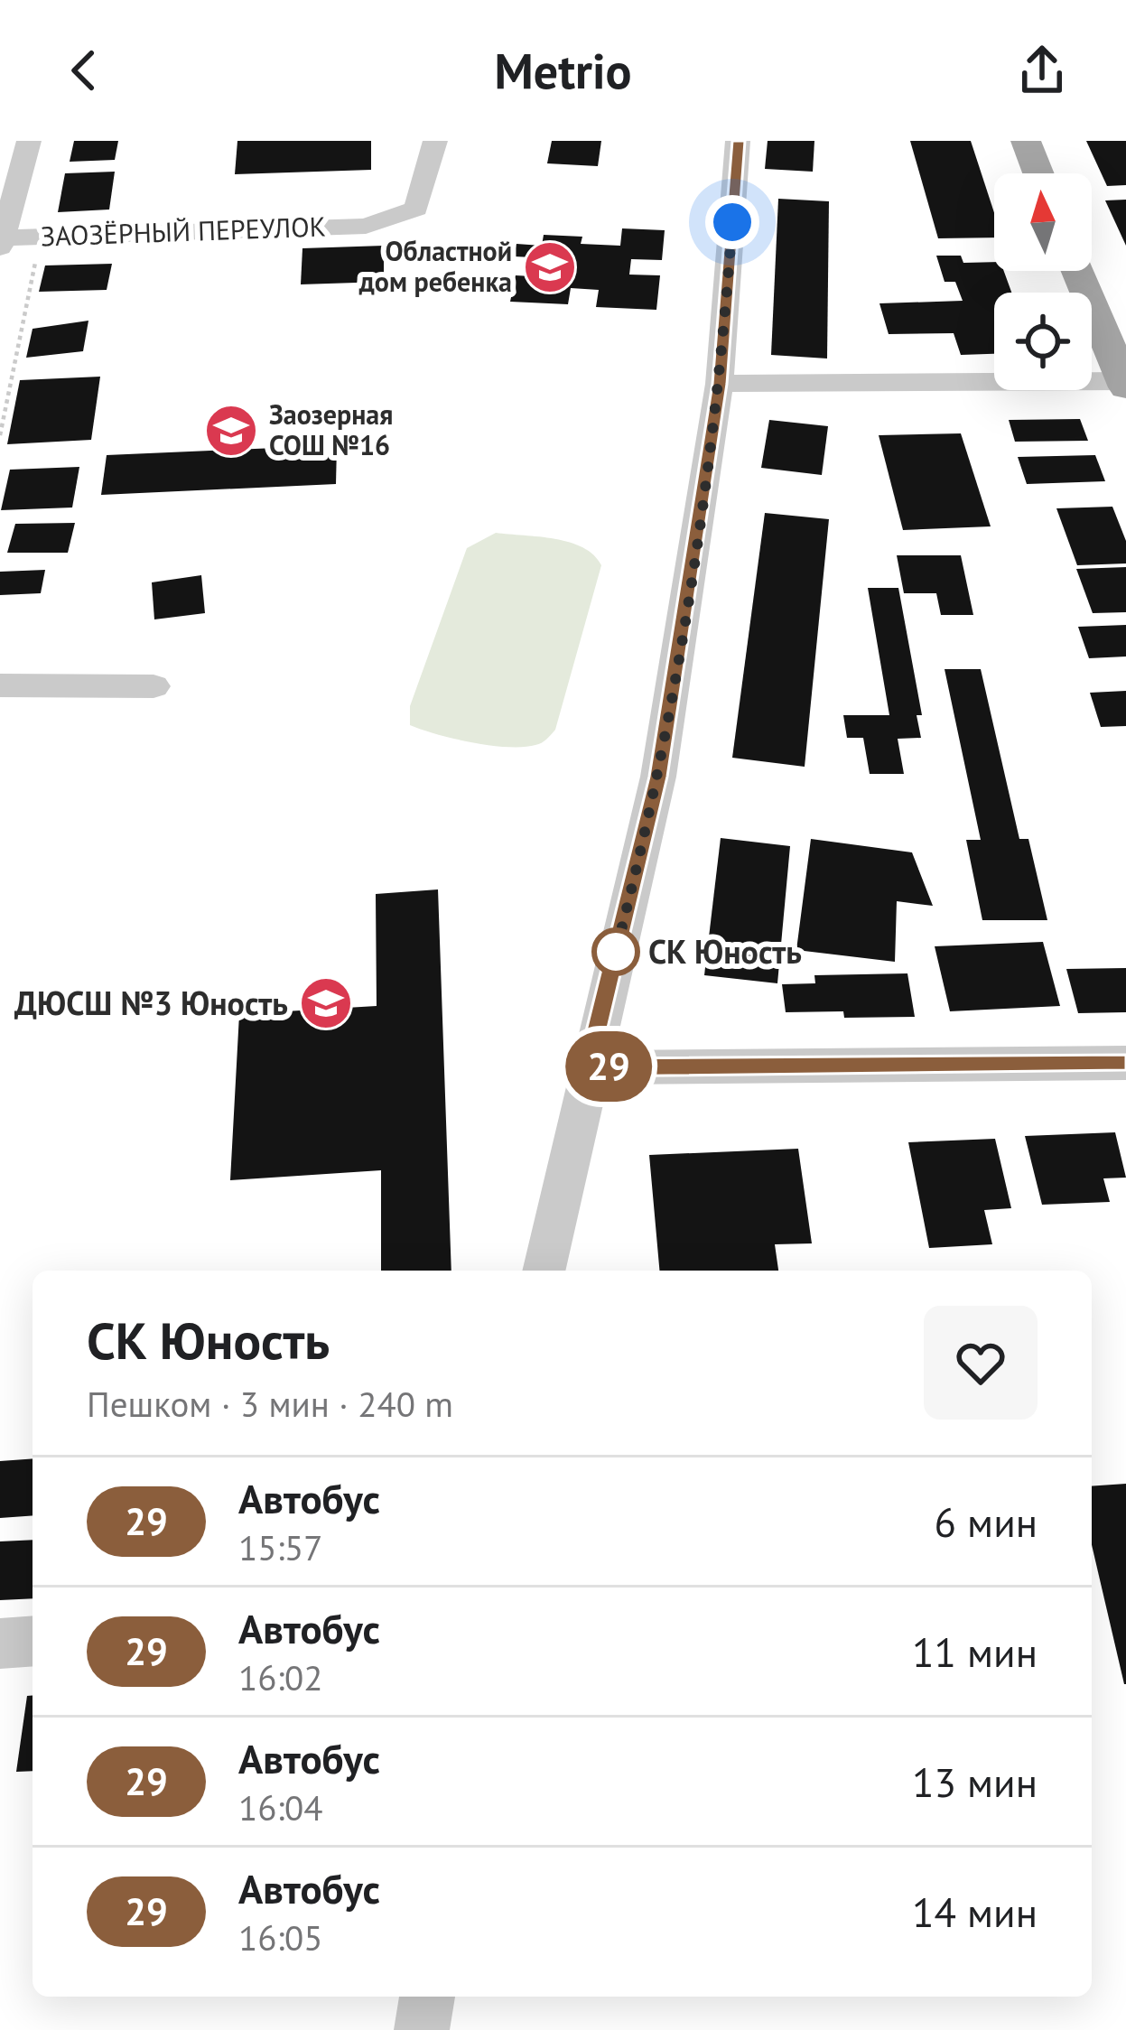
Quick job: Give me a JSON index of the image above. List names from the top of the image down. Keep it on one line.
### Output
{"streets":{"street":["ЗАОЗЁРНЫЙ ПЕРЕУЛОК"]},"places":{"school or university":["Областной дом ребенка","Заозерная СОШ №16","ДЮСШ №3 Юность"],"other":["СК Юность"]},"lines":["bus line 29"],"north":"top","page":{"header":"Metrio","on_map":"29","heading":["СК Юность","Пешком · 3 мин · 240 m"],"list":[{"mark":"29","name":"Автобус","note":"15:57","value":"6 мин"},{"mark":"29","name":"Автобус","note":"16:02","value":"11 мин"},{"mark":"29","name":"Автобус","note":"16:04","value":"13 мин"},{"mark":"29","name":"Автобус","note":"16:05","value":"14 мин"}]}}
